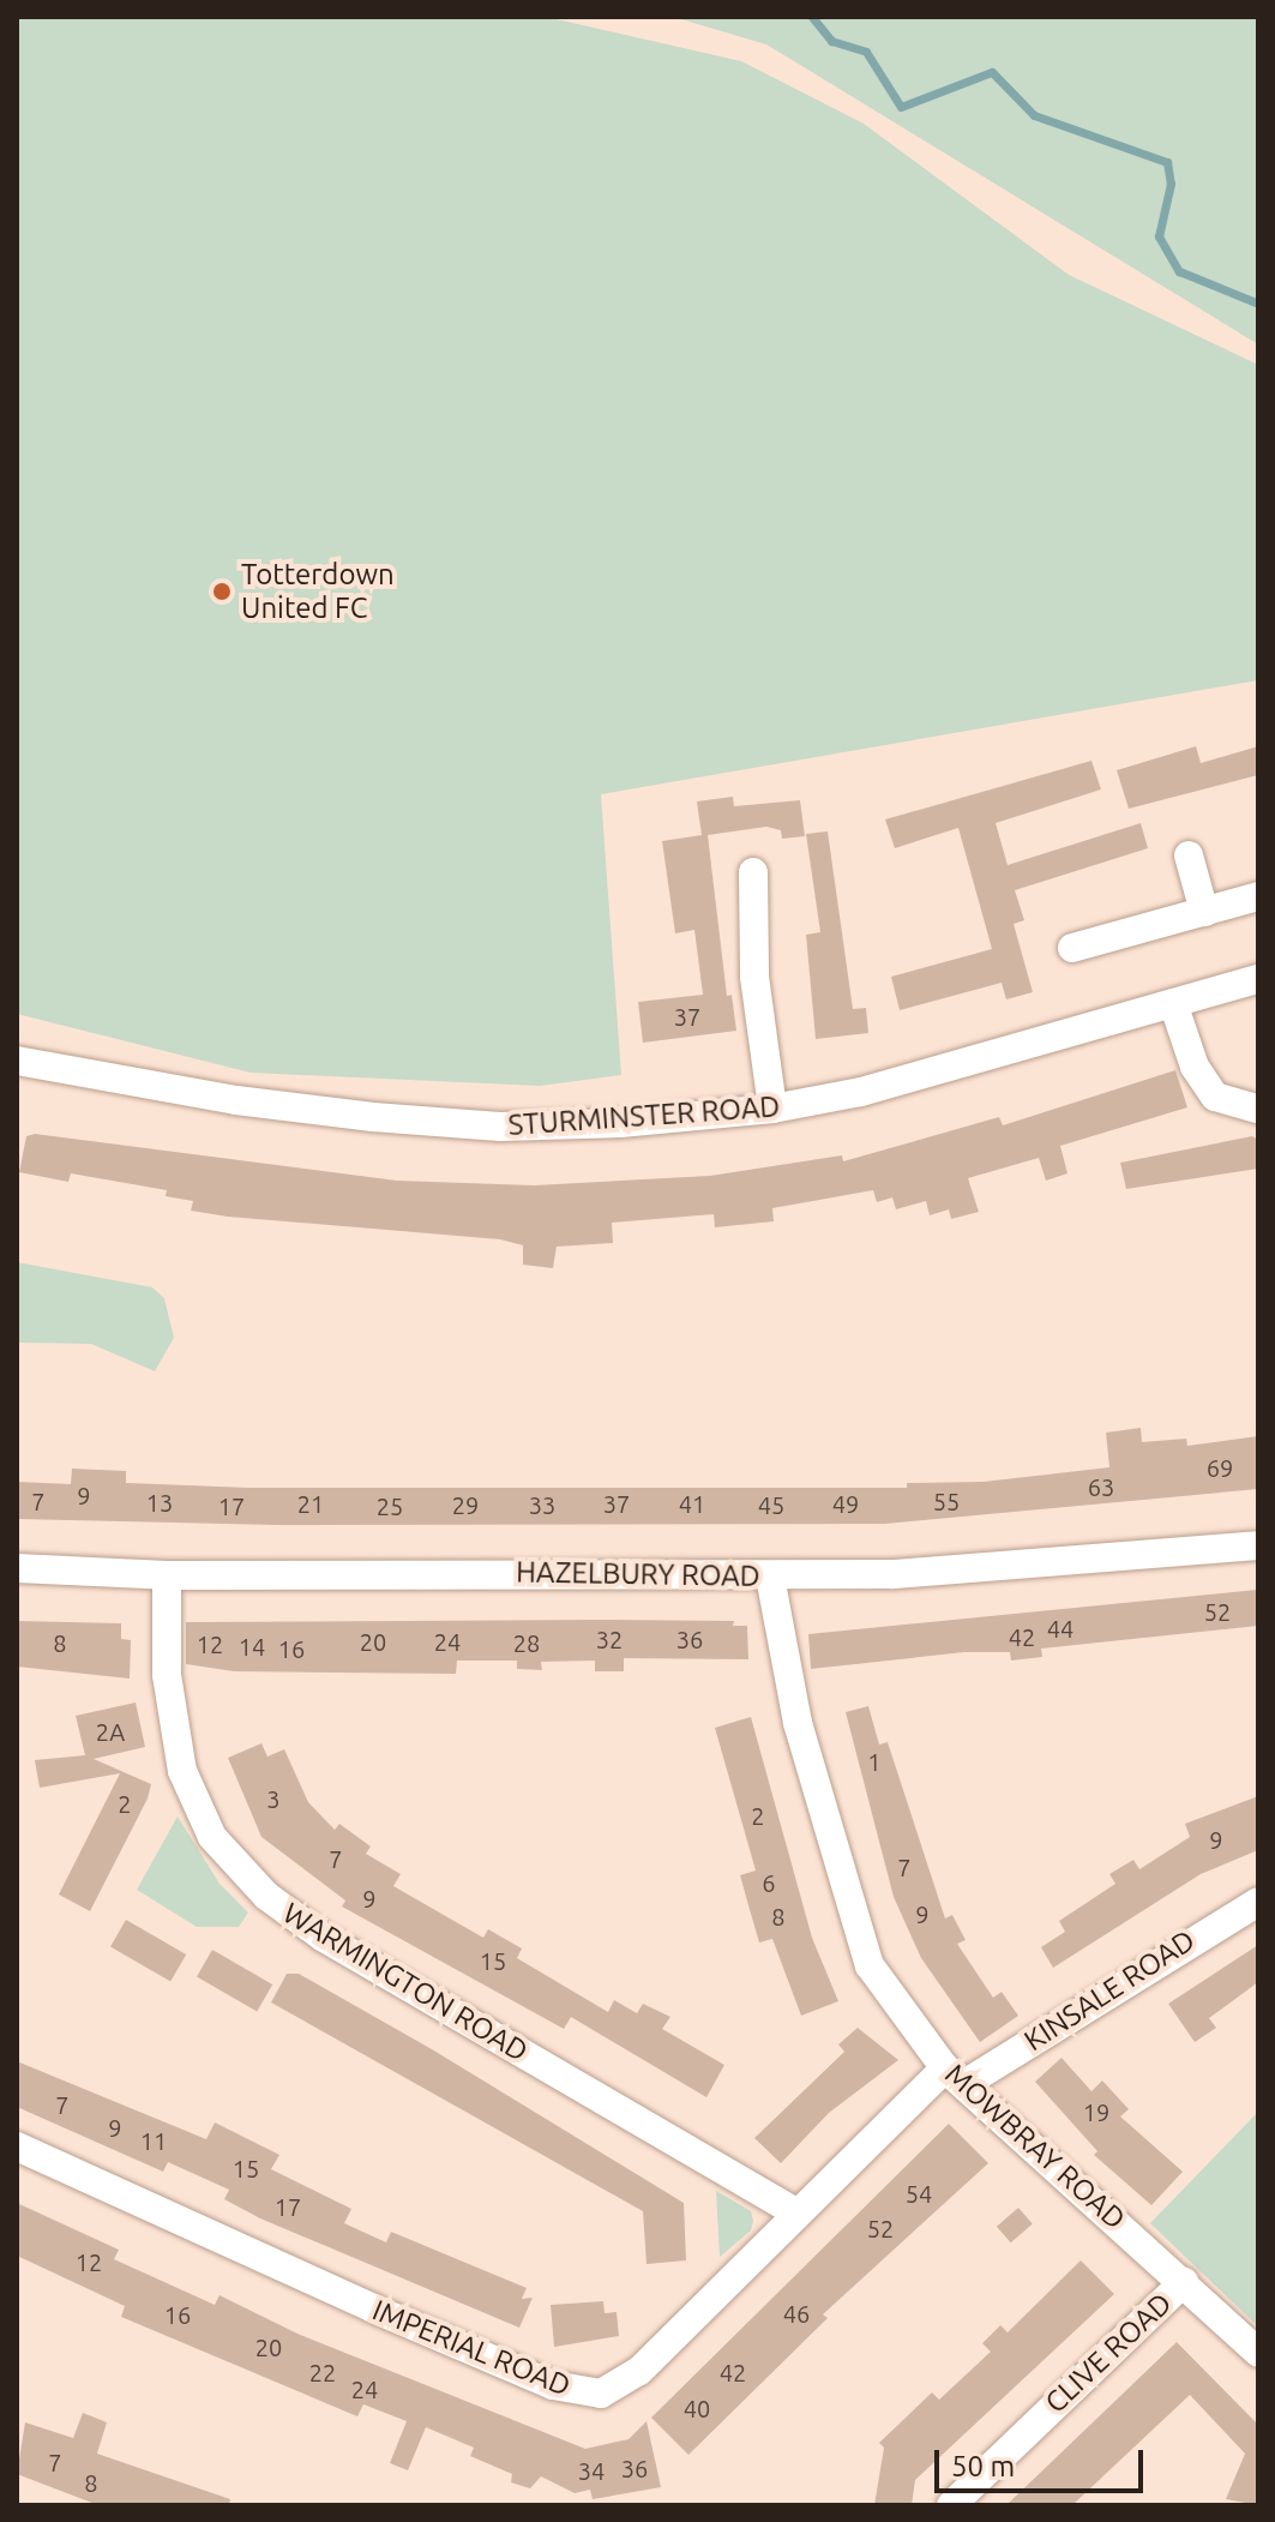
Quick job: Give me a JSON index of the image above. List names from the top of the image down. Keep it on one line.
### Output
{"streets":{"street":["STURMINSTER ROAD","HAZELBURY ROAD","WARMINGTON ROAD","KINSALE ROAD","MOWBRAY ROAD","IMPERIAL ROAD","CLIVE ROAD"]},"crossings":[["HAZELBURY ROAD","WARMINGTON ROAD"],["HAZELBURY ROAD","MOWBRAY ROAD"],["WARMINGTON ROAD","IMPERIAL ROAD"],["KINSALE ROAD","MOWBRAY ROAD"],["KINSALE ROAD","IMPERIAL ROAD"],["MOWBRAY ROAD","IMPERIAL ROAD"],["MOWBRAY ROAD","CLIVE ROAD"]],"places":["Totterdown United FC"],"house_numbers":["37","69","63","9","7","55","13","21","37","41","49","29","33","45","17","25","52","44","42","32","36","20","24","8","28","12","14","16","2A","1","3","2","2","9","7","7","6","9","9","8","15","7","19","9","11","15","54","17","52","12","46","16","20","22","42","24","40","7","36","34","8"],"scale_bar":"50 m"}
